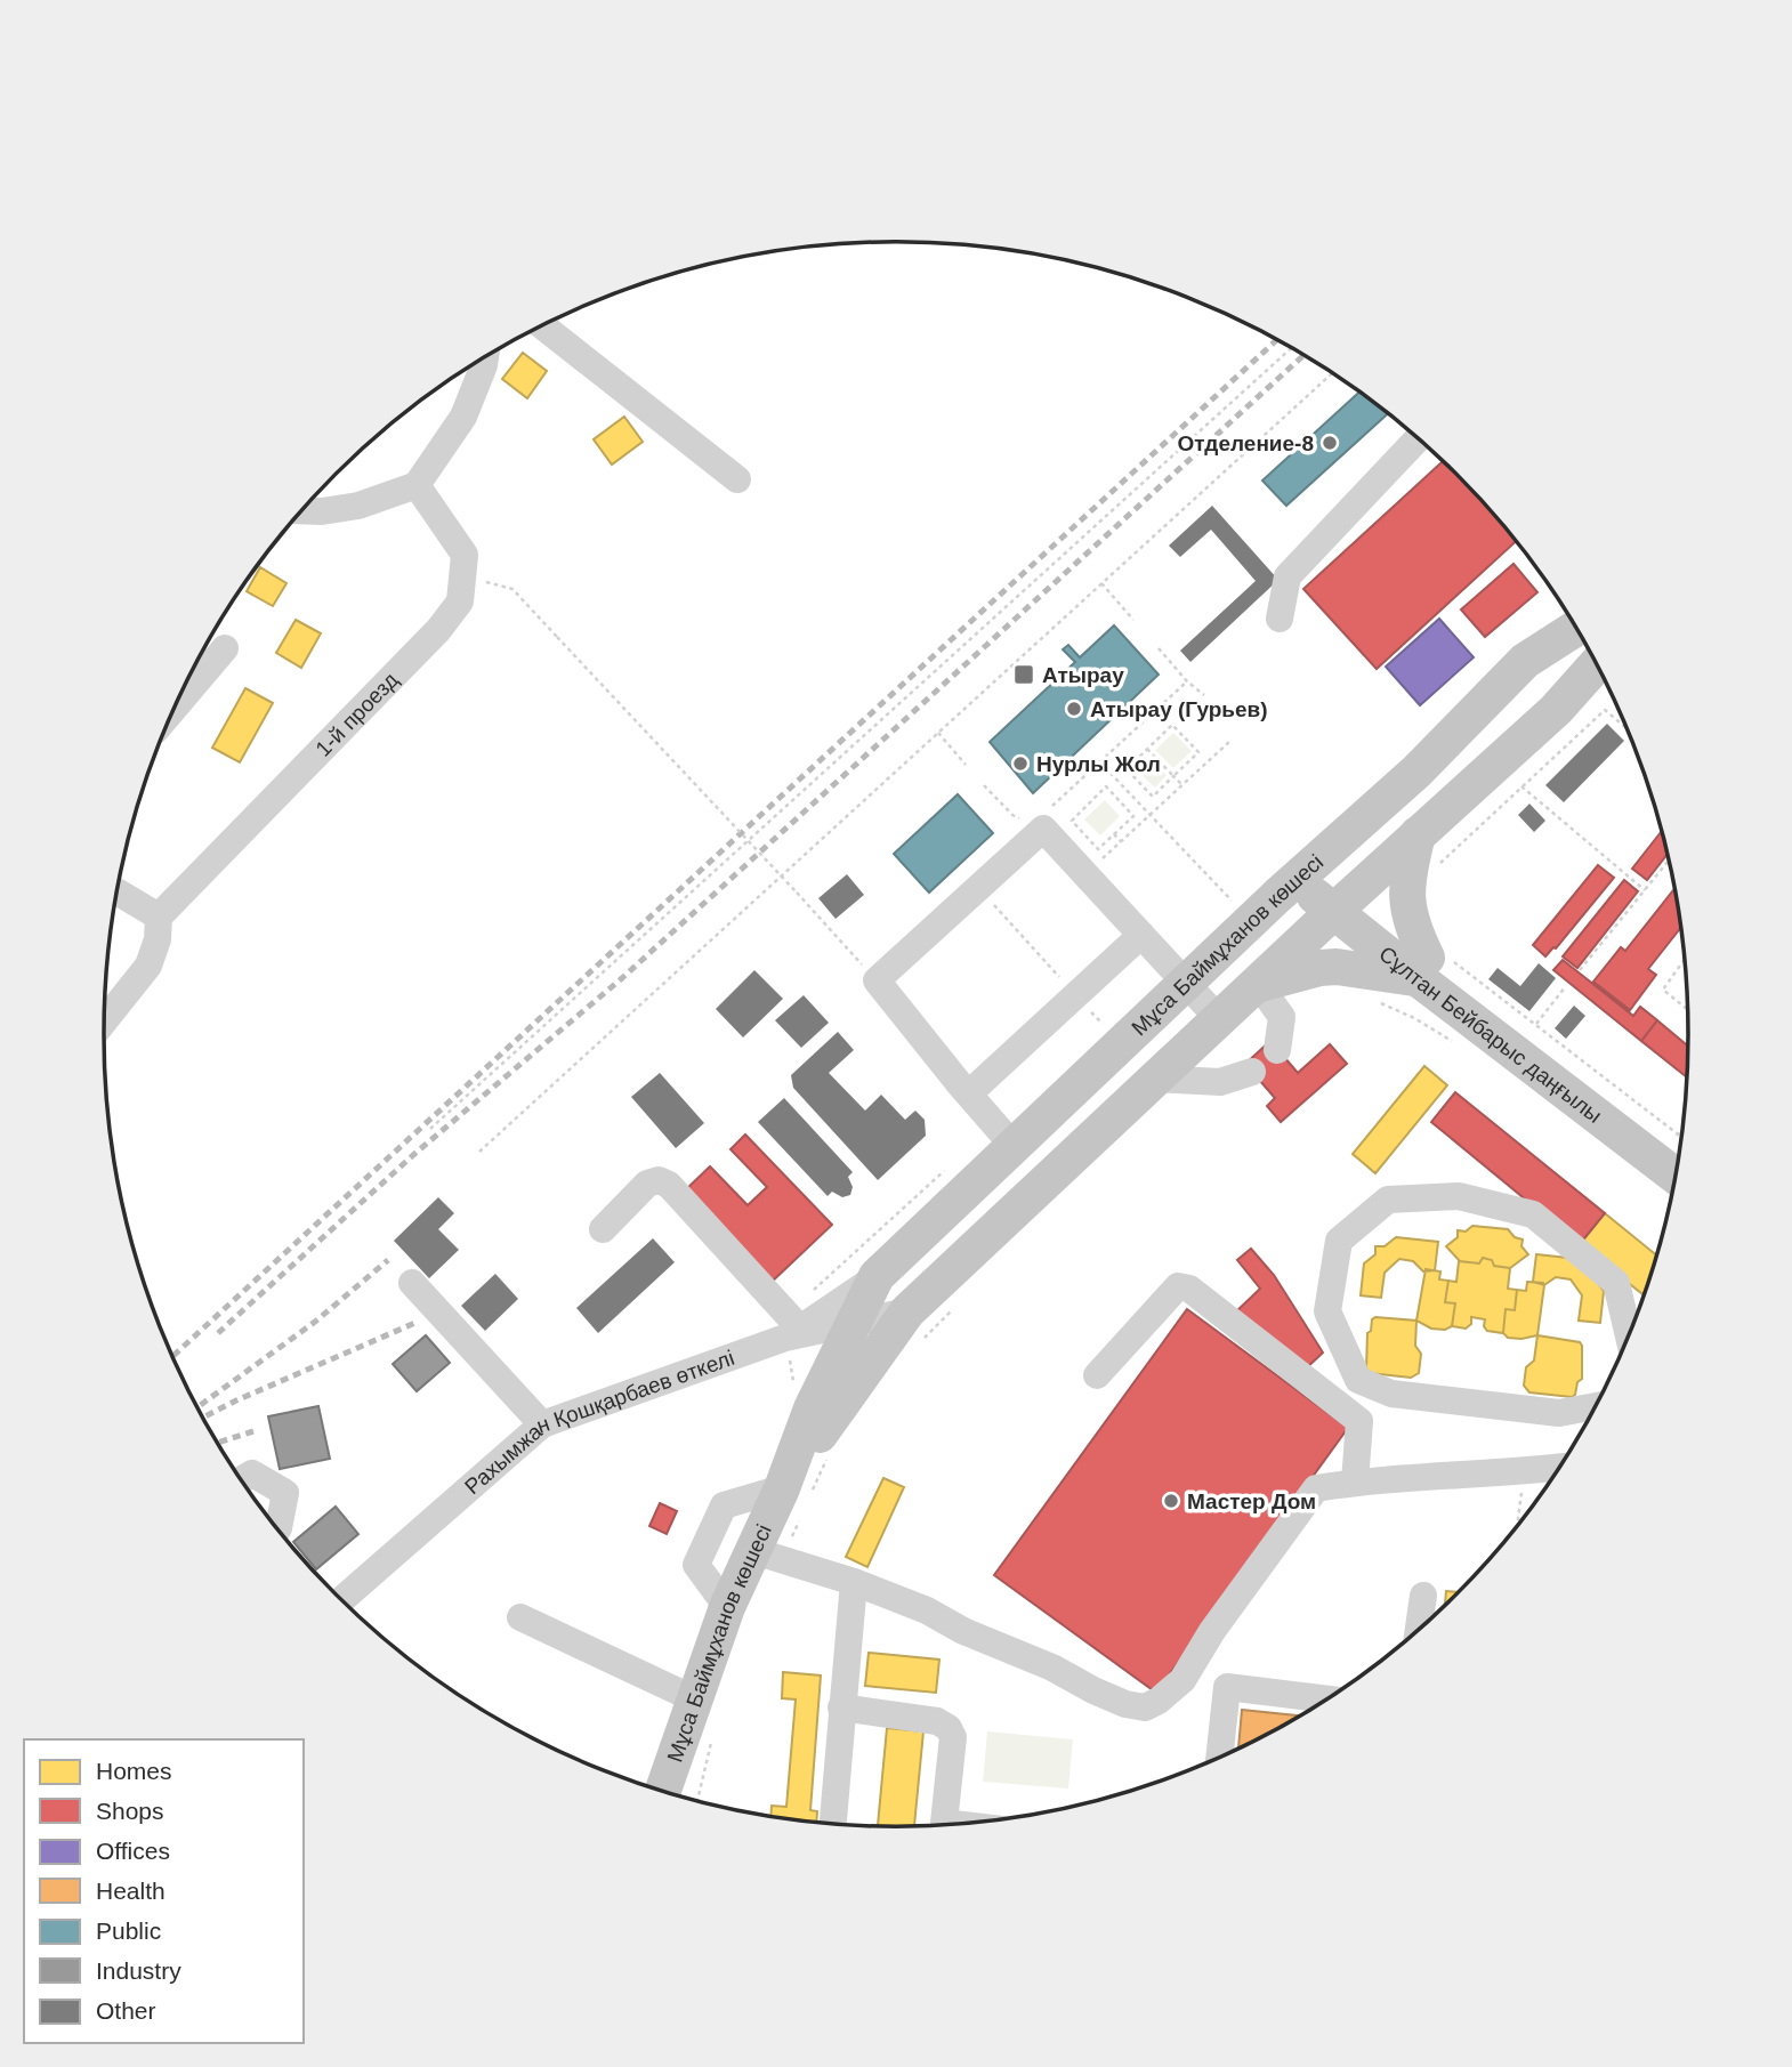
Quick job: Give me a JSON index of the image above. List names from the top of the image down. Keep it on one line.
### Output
{"streets":{"main road":["Мұса Баймұханов көшесі","Сұлтан Бейбарыс даңғылы"],"street":["1-й проезд","Рахымжан Қошқарбаев өткелі"]},"crossings":[["Мұса Баймұханов көшесі","Сұлтан Бейбарыс даңғылы"],["Мұса Баймұханов көшесі","Рахымжан Қошқарбаев өткелі"]],"places":{"other":["Отделение-8","Атырау (Гурьев)","Нурлы Жол","Мастер Дом"],"transit":["Атырау"]},"legend":["Homes","Shops","Offices","Health","Public","Industry","Other"]}
